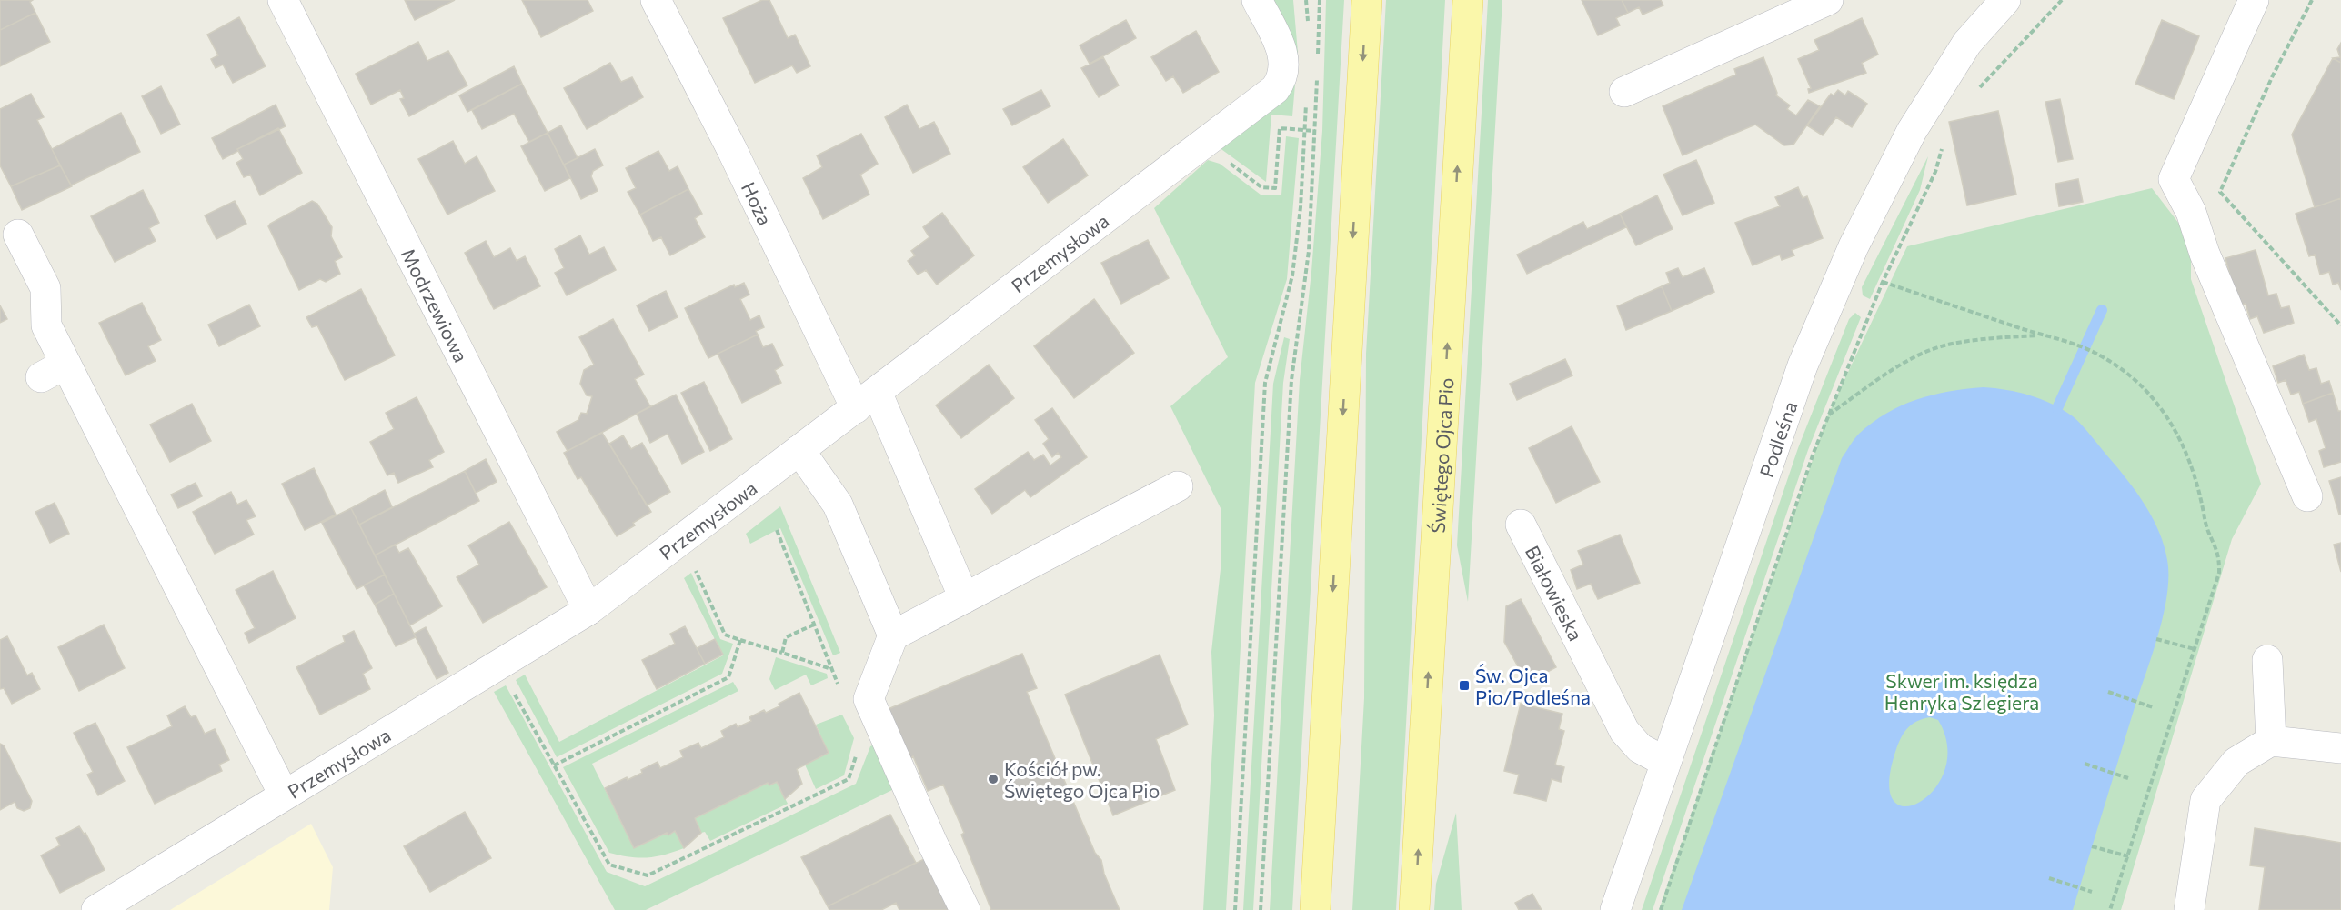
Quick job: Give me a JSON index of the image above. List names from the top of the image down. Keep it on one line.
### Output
{"streets":{"main road":["Świętego Ojca Pio"],"street":["Hoża","Przemysłowa","Modrzewiowa","Podleśna","Białowieska"]},"crossings":[["Hoża","Przemysłowa"],["Przemysłowa","Modrzewiowa"],["Podleśna","Białowieska"]],"parks":["Skwer im. księdza Henryka Szlegiera"],"places":{"transit":["Św. Ojca Pio/Podleśna"],"other":["Kościół pw. Świętego Ojca Pio"]}}
